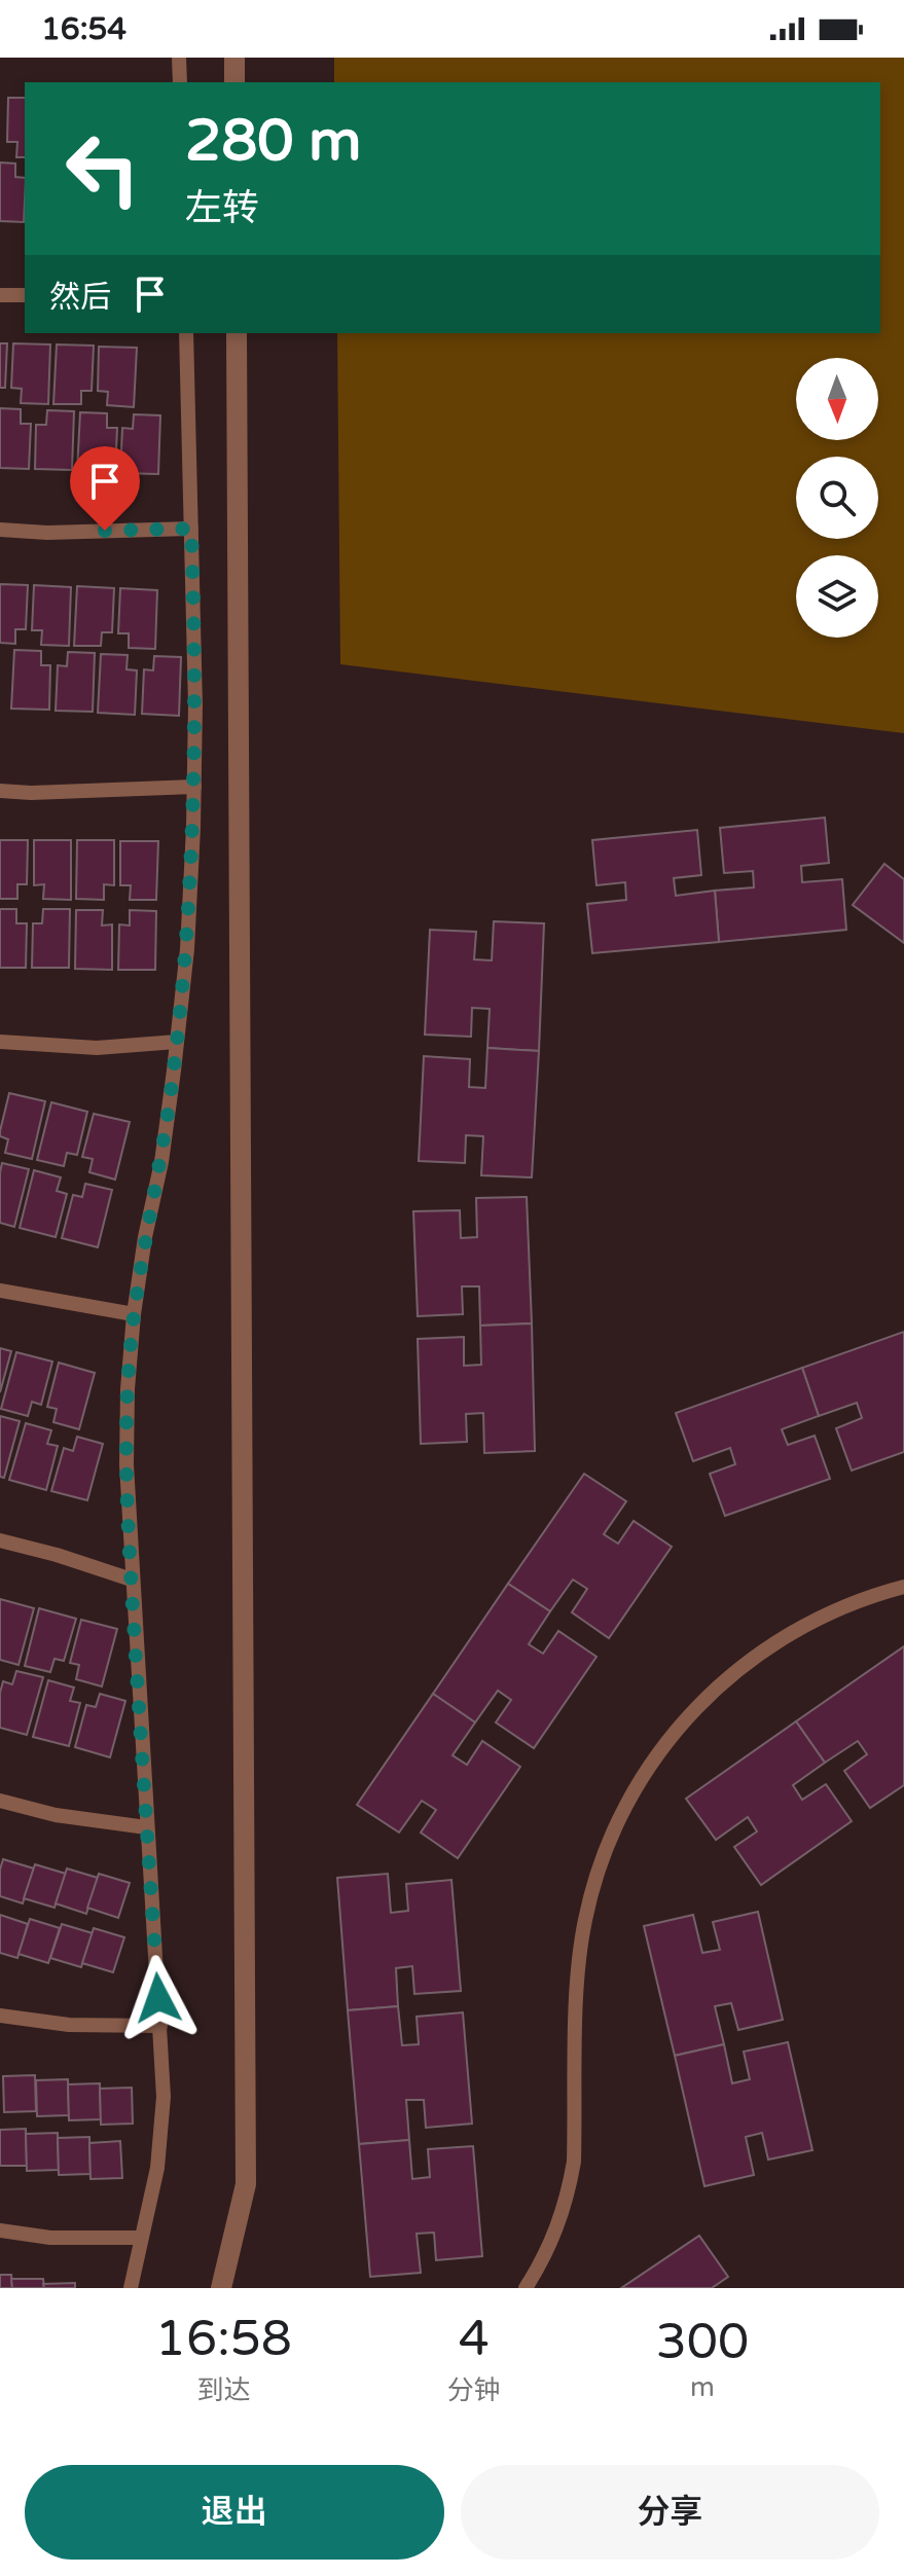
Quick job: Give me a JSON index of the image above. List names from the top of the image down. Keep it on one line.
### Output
{"north":"bottom","page":{"status":"16:54","turn":["280 m","左转"],"then":"然后","eta":["16:58","到达","4","分钟","300","m"],"buttons":["退出","分享"]}}
